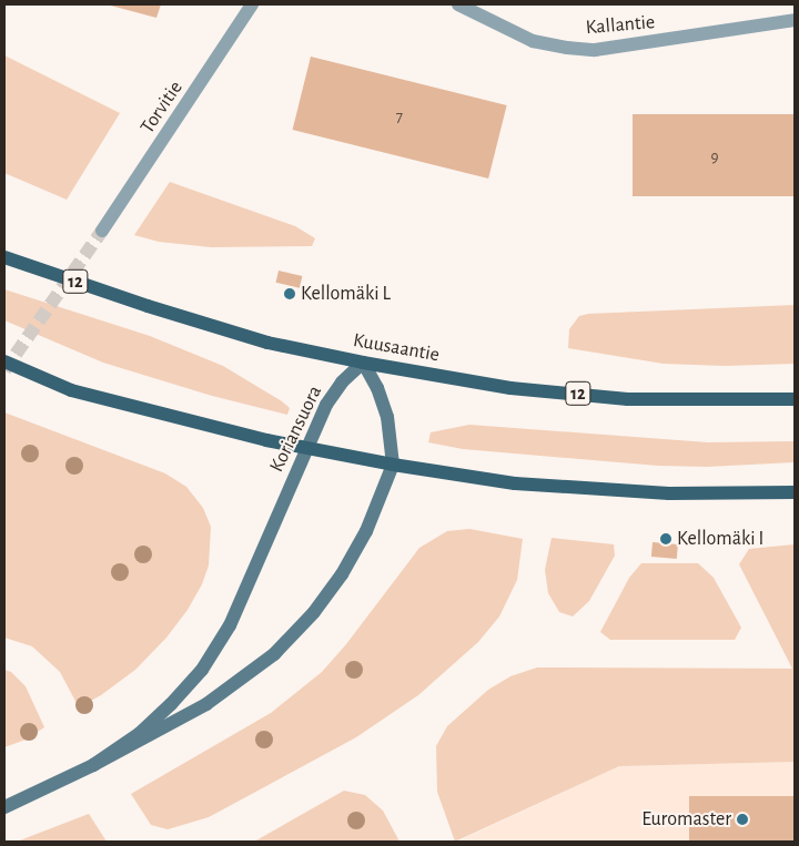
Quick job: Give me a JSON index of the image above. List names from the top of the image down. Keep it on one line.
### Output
{"streets":{"main road":["12","Kuusaantie","Koriansuora"],"street":["Kallantie","Torvitie"]},"crossings":[["Kuusaantie","Koriansuora"]],"places":["Kellomäki L","Kellomäki I","Euromaster"],"house_numbers":["7","9"]}
